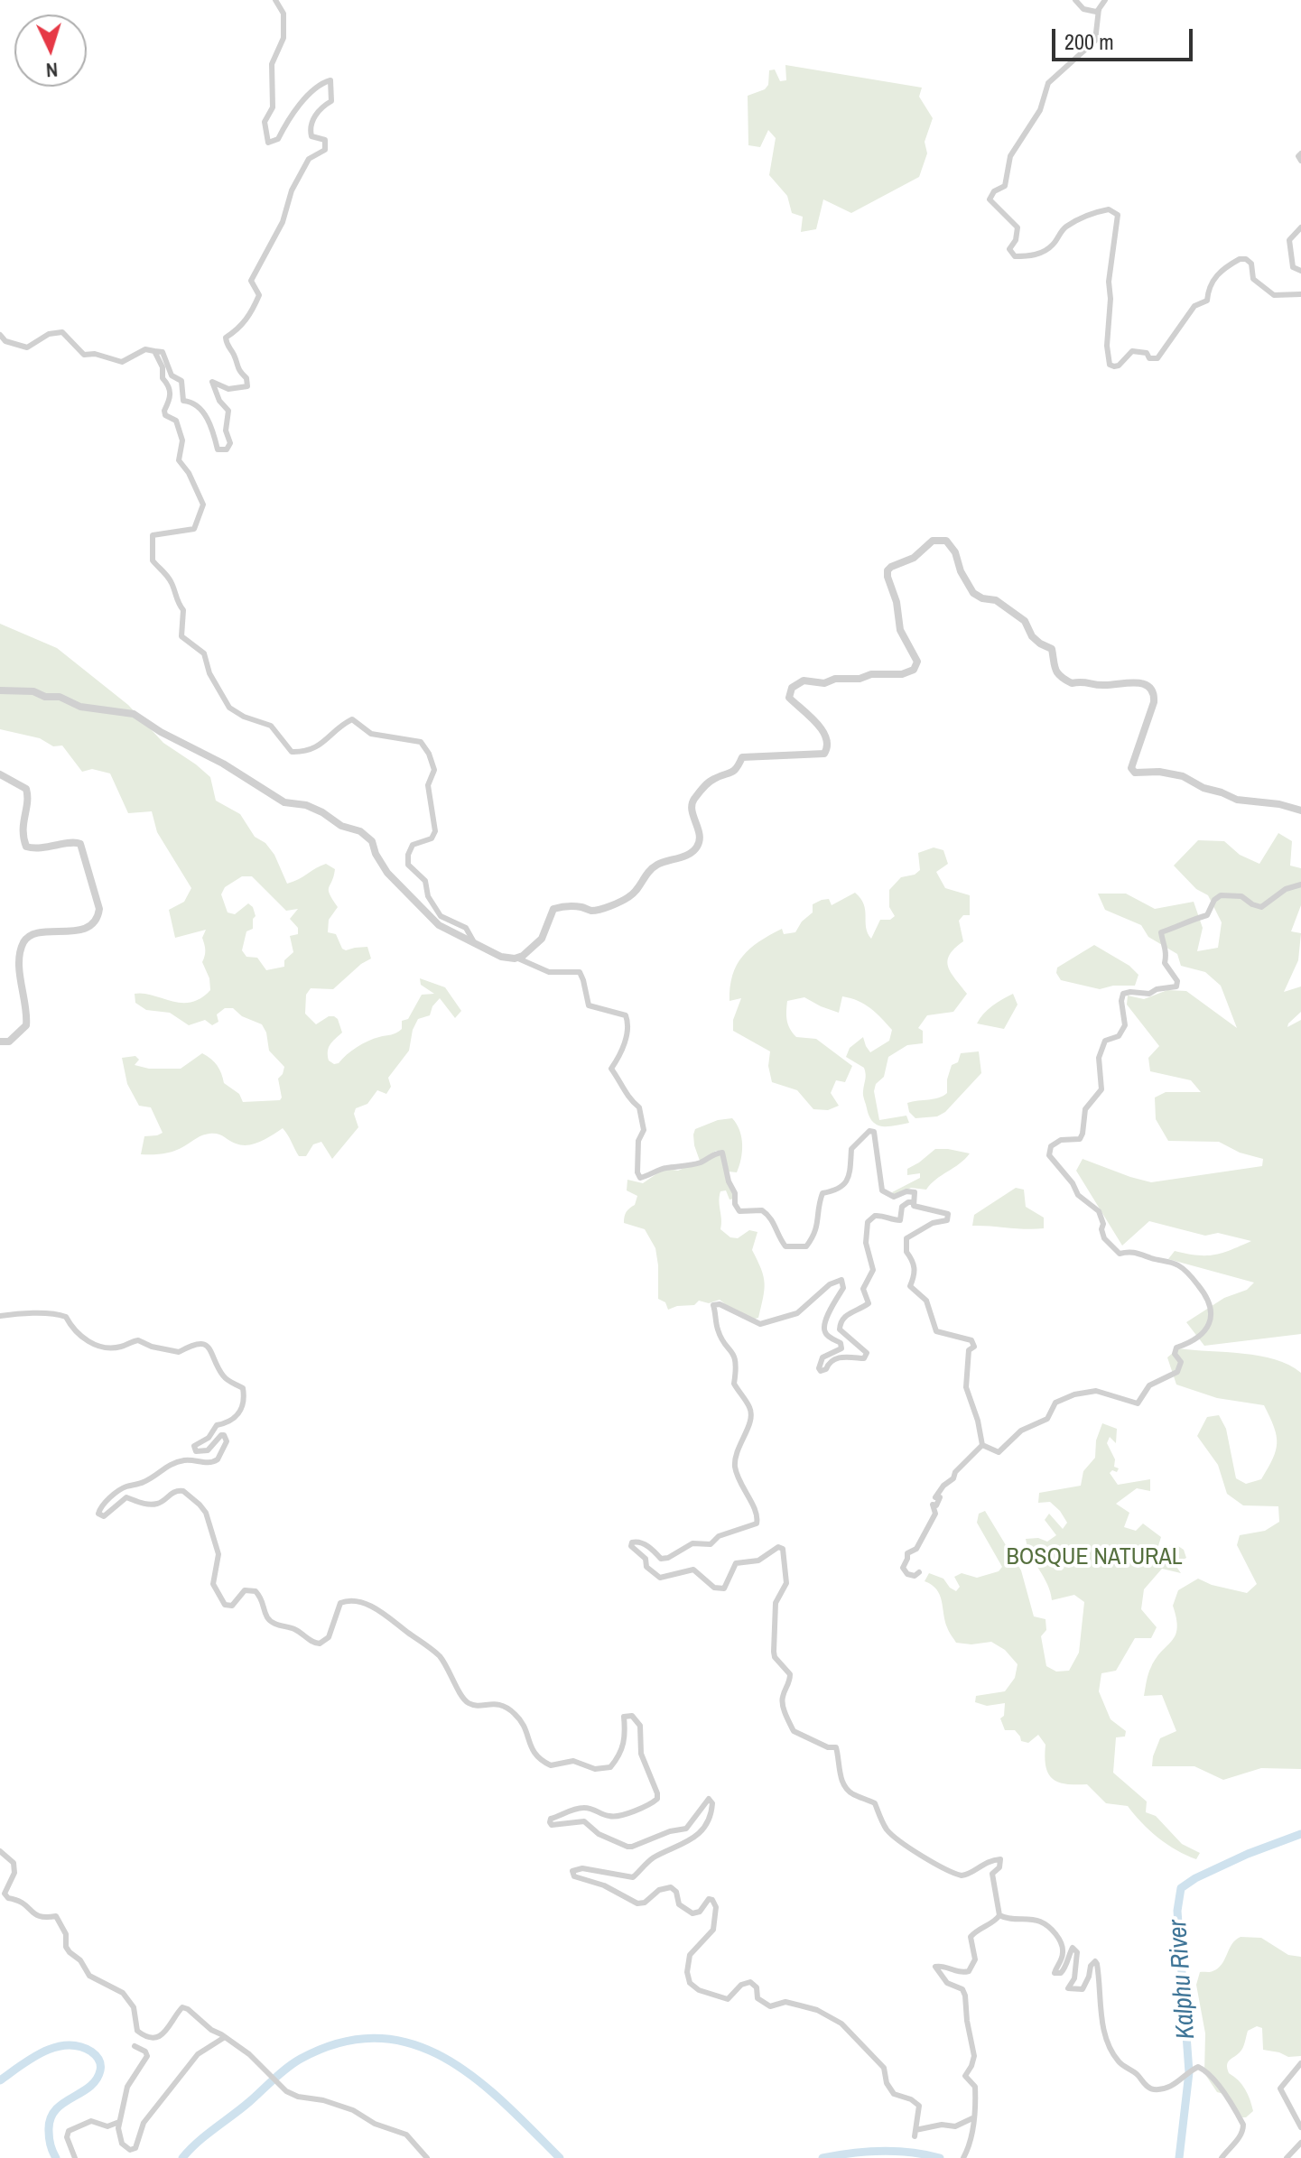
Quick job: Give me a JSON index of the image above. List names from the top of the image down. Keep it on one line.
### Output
{"water":["Kalphu River"],"parks":["BOSQUE NATURAL"],"scale_bar":"200 m","north":"bottom"}
